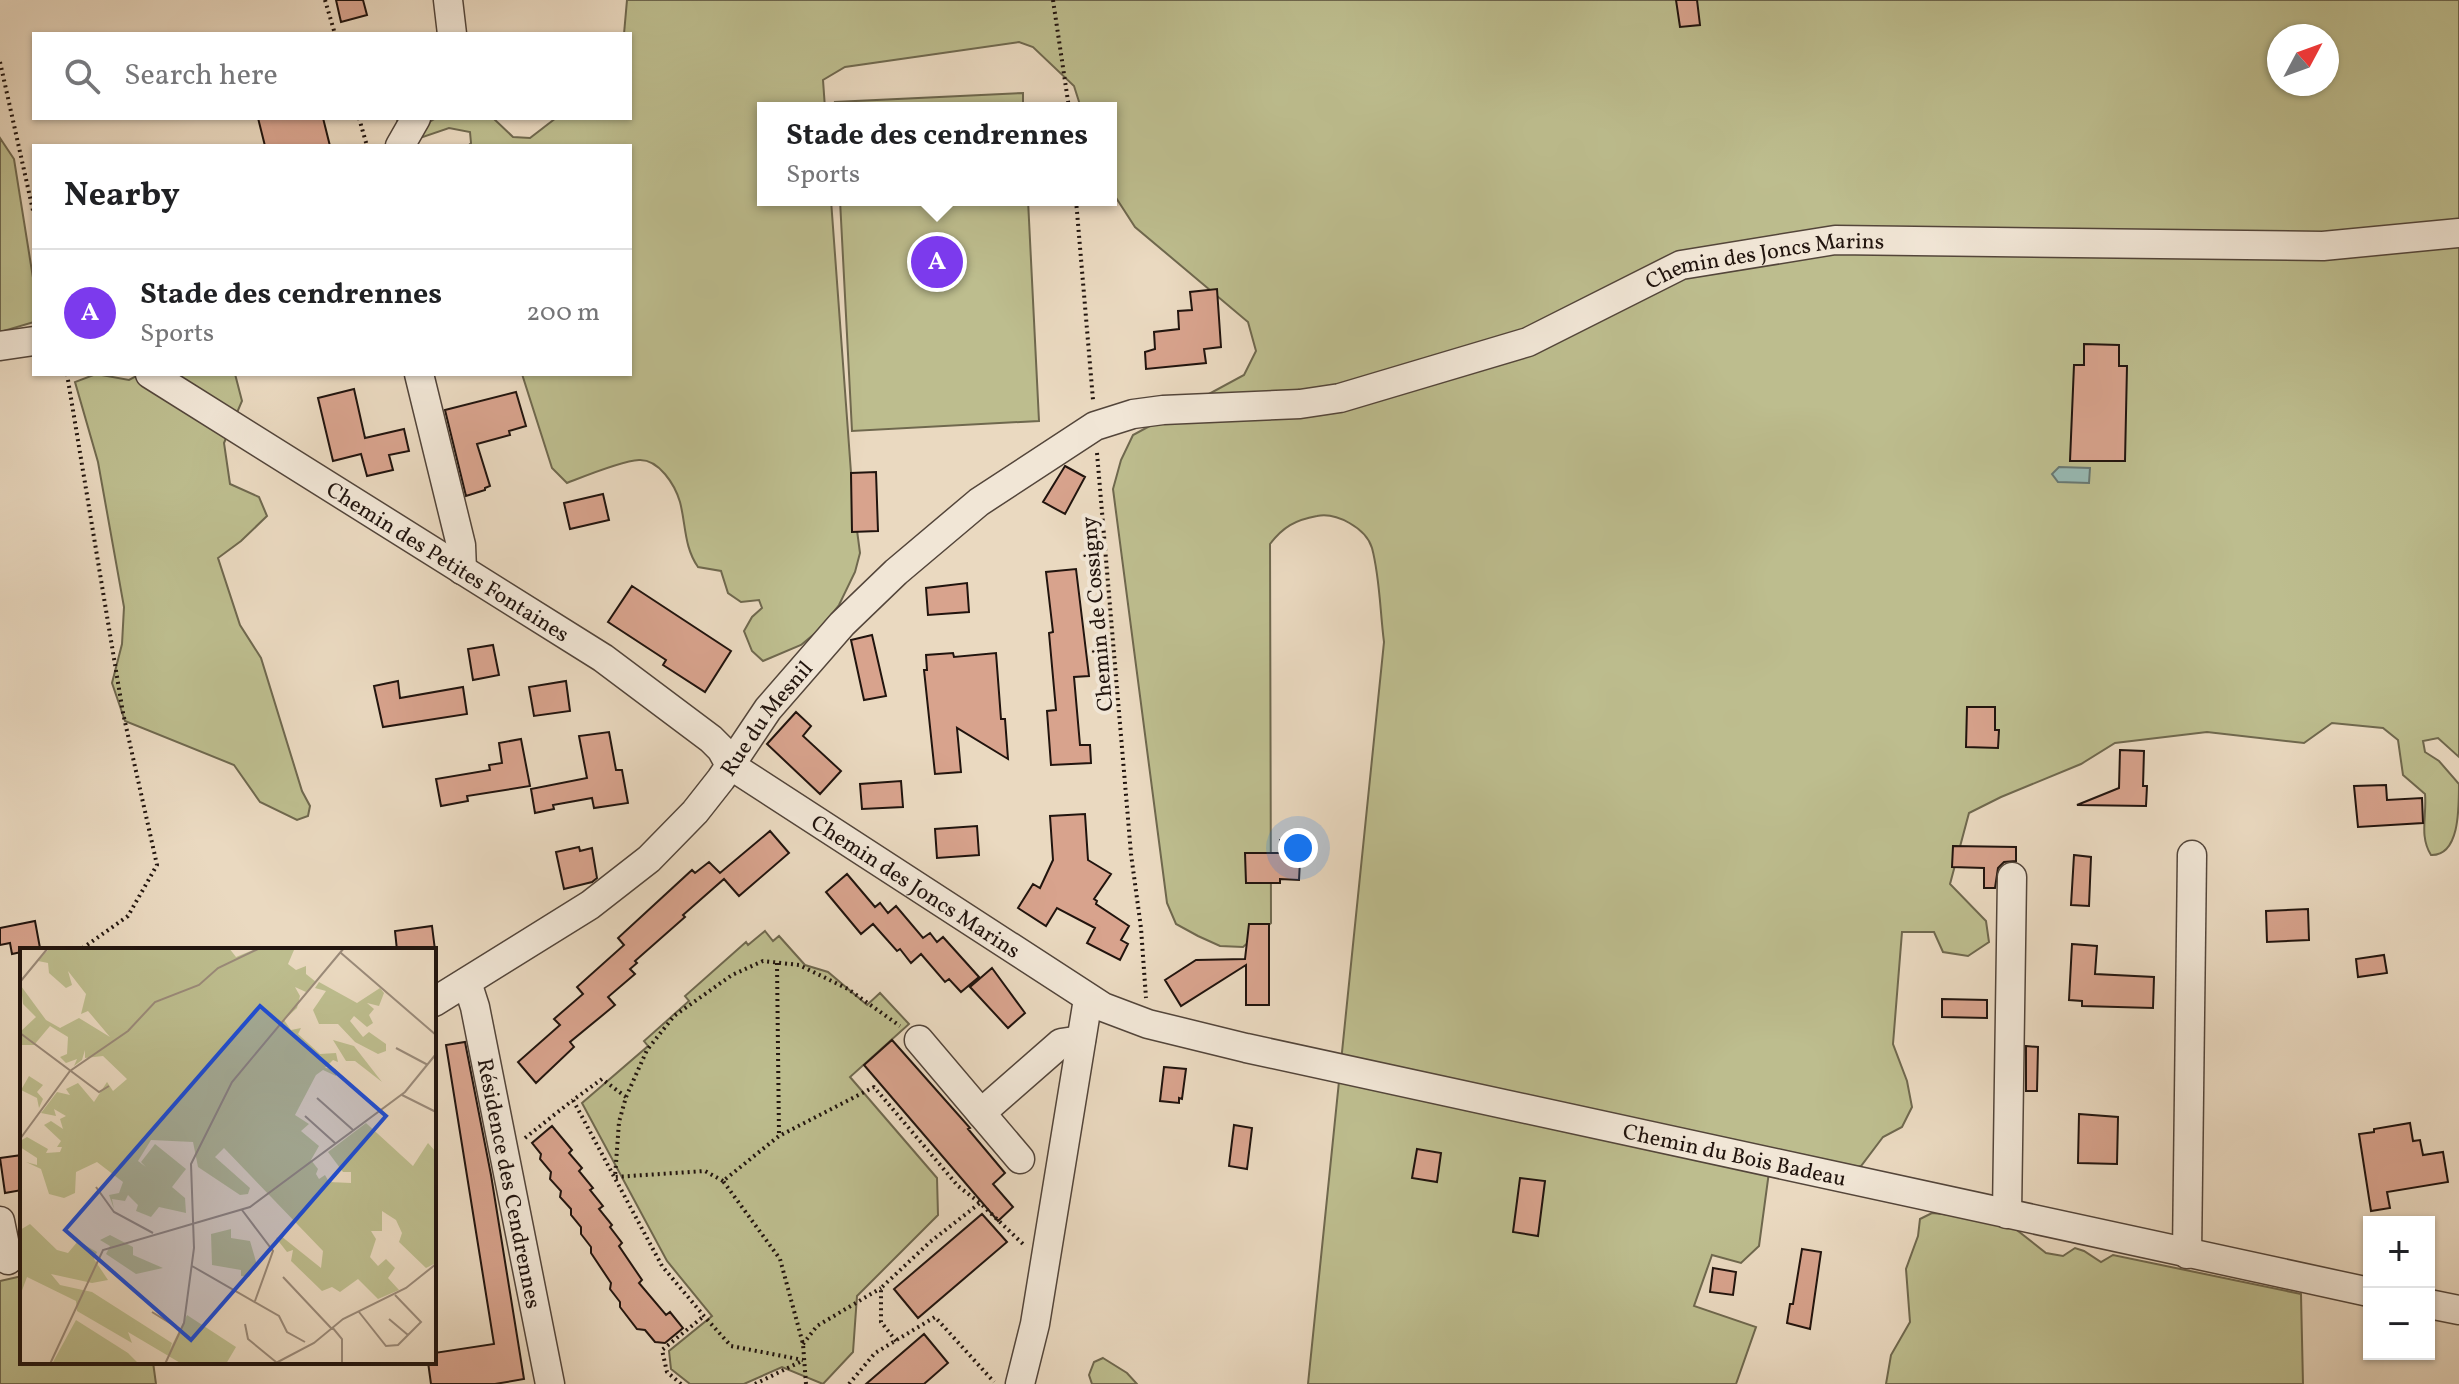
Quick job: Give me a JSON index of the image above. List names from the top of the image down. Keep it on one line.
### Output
{"streets":{"street":["Chemin des Joncs Marins","Chemin des Petites Fontaines","Rue du Mesnil","Chemin du Bois Badeau","Résidence des Cendrennes"],"path":["Chemin de Cossigny"]},"crossings":[["Chemin des Joncs Marins","Chemin des Petites Fontaines"],["Chemin des Joncs Marins","Chemin de Cossigny"],["Chemin des Joncs Marins","Rue du Mesnil"],["Chemin des Joncs Marins","Chemin du Bois Badeau"],["Chemin des Petites Fontaines","Rue du Mesnil"],["Chemin de Cossigny","Rue du Mesnil"],["Chemin de Cossigny","Chemin du Bois Badeau"],["Rue du Mesnil","Résidence des Cendrennes"]],"north":"top right","page":{"search":"Search here","popup":["Stade des cendrennes","Sports"],"heading":"Nearby","pins":"A","list":[{"mark":"A","name":"Stade des cendrennes","note":"Sports","value":"200 m"}],"map_buttons":["+","−"]}}
